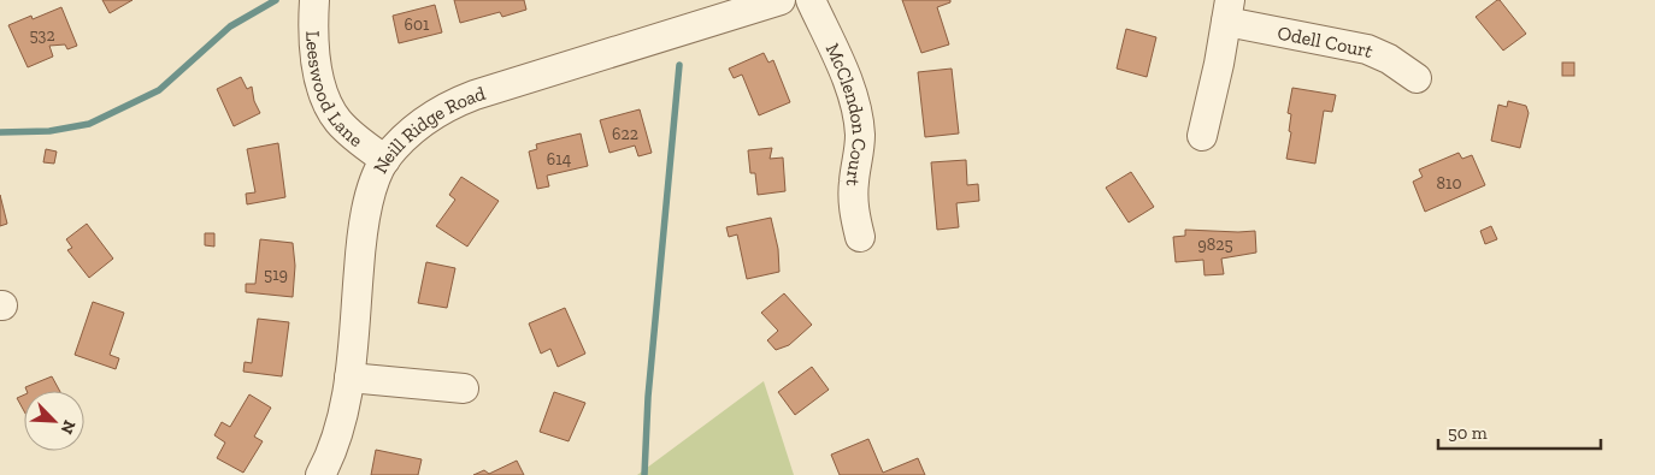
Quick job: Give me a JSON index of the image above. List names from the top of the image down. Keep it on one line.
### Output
{"streets":{"street":["Odell Court","Leeswood Lane","McClendon Court","Neill Ridge Road"]},"crossings":[["Leeswood Lane","Neill Ridge Road"]],"house_numbers":["601","532","622","614","810","9825","519"],"scale_bar":"50 m","north":"bottom right"}
